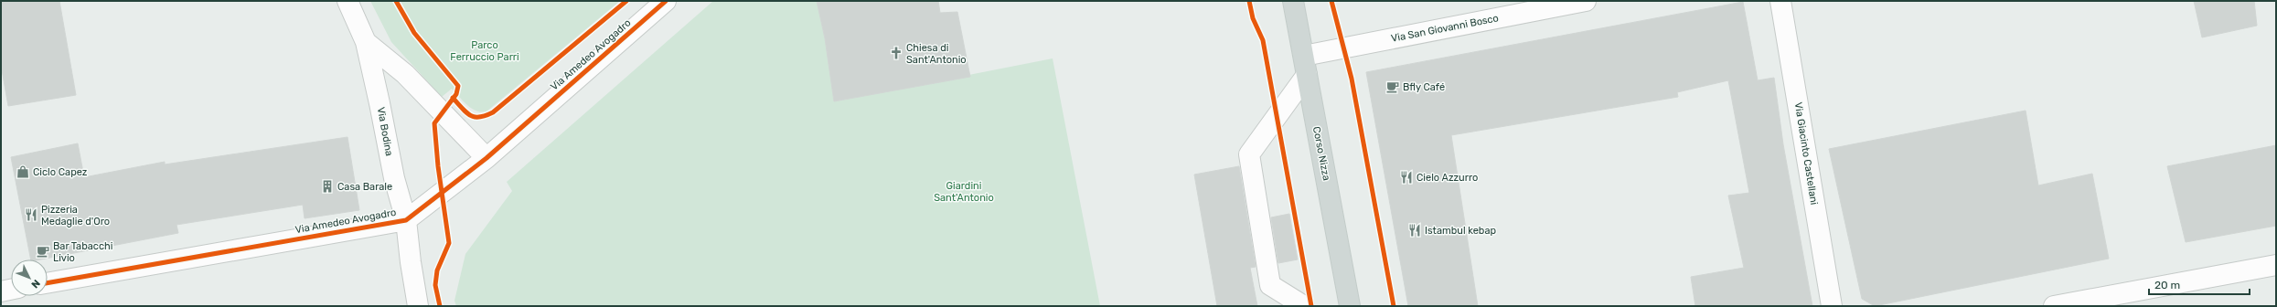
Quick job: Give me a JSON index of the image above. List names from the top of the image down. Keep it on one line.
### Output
{"streets":{"main road":["Corso Nizza"],"street":["Via San Giovanni Bosco","Via Amedeo Avogadro","Via Bodina","Via Giacinto Castellani"]},"crossings":[["Via San Giovanni Bosco","Corso Nizza"],["Via Amedeo Avogadro","Via Bodina"]],"parks":["Parco Ferruccio Parri","Giardini Sant'Antonio"],"places":{"church":["Chiesa di Sant'Antonio"],"cafe":["Bfly Café","Bar Tabacchi Livio"],"shop":["Ciclo Capez"],"restaurant":["Cielo Azzurro","Pizzeria Medaglie d'Oro","Istambul kebap"],"building":["Casa Barale"]},"scale_bar":"20 m","north":"bottom right"}
